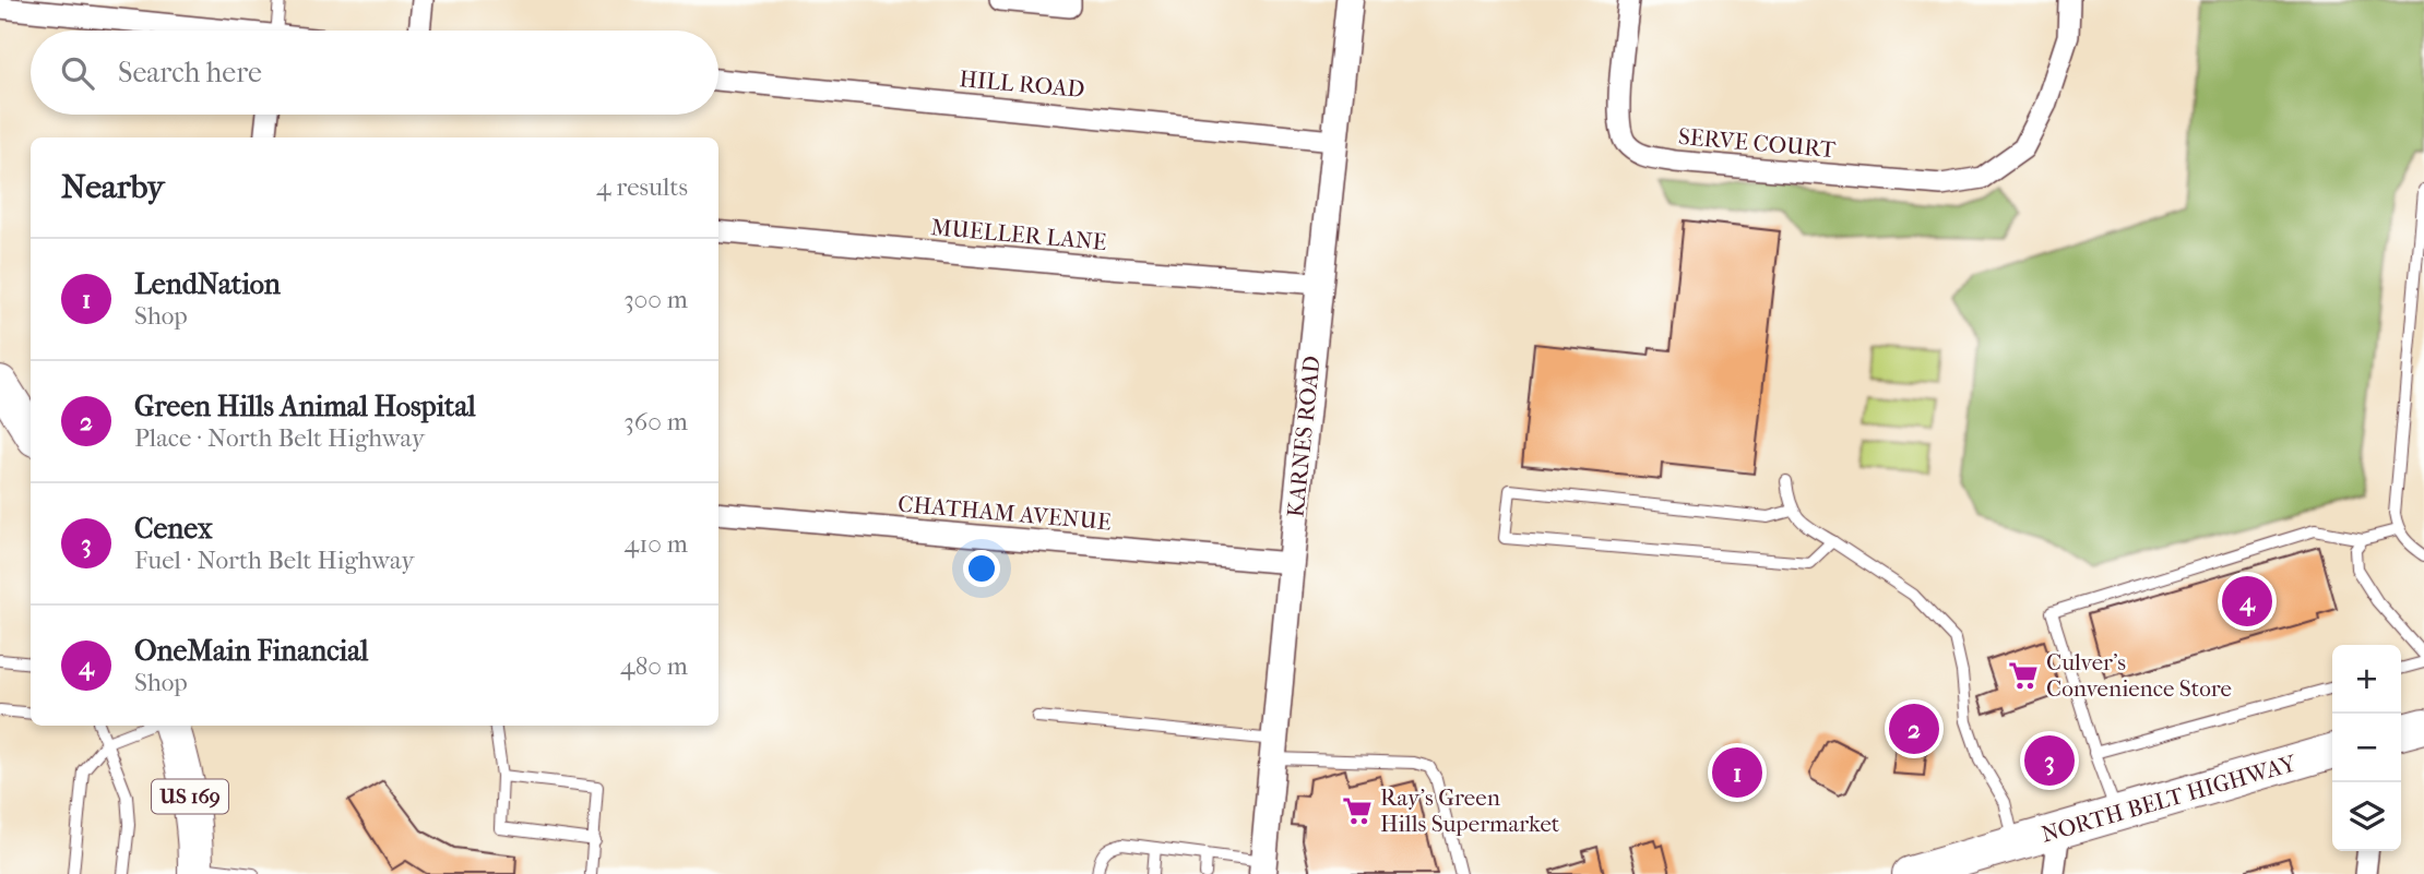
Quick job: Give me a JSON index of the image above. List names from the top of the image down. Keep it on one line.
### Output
{"streets":{"main road":["US 169","NORTH BELT HIGHWAY"],"street":["HILL ROAD","SERVE COURT","MUELLER LANE","KARNES ROAD","CHATHAM AVENUE"]},"crossings":[["HILL ROAD","KARNES ROAD"],["MUELLER LANE","KARNES ROAD"],["KARNES ROAD","CHATHAM AVENUE"]],"places":{"supermarket":["Culver's Convenience Store","Ray's Green Hills Supermarket"]},"page":{"search":"Search here","heading":["Nearby","4 results"],"list":[{"mark":"1","name":"LendNation","note":"Shop","value":"300 m"},{"mark":"2","name":"Green Hills Animal Hospital","note":"Place · North Belt Highway","value":"360 m"},{"mark":"3","name":"Cenex","note":"Fuel · North Belt Highway","value":"410 m"},{"mark":"4","name":"OneMain Financial","note":"Shop","value":"480 m"}],"pins":["4","2","3","1"],"map_buttons":["+","−"]}}
